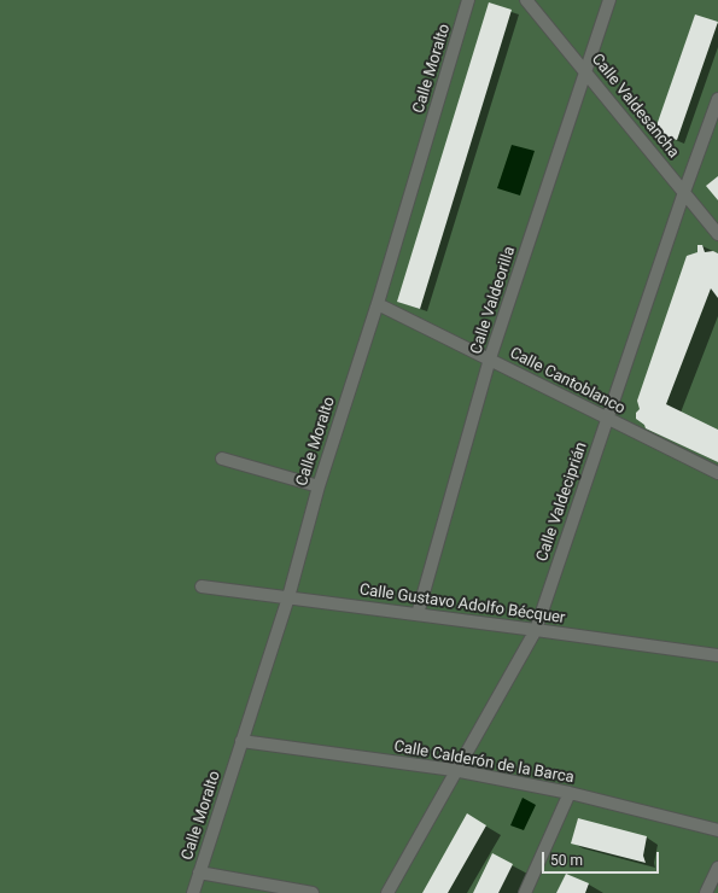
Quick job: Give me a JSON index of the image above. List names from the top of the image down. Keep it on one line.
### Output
{"streets":{"street":["Calle Moralto","Calle Valdesancha","Calle Valdeorilla","Calle Cantoblanco","Calle Valdeciprián","Calle Gustavo Adolfo Bécquer","Calle Calderón de la Barca"]},"crossings":[["Calle Moralto","Calle Cantoblanco"],["Calle Moralto","Calle Gustavo Adolfo Bécquer"],["Calle Moralto","Calle Calderón de la Barca"],["Calle Valdesancha","Calle Valdeorilla"],["Calle Valdesancha","Calle Valdeciprián"],["Calle Valdeorilla","Calle Cantoblanco"],["Calle Valdeorilla","Calle Gustavo Adolfo Bécquer"],["Calle Cantoblanco","Calle Valdeciprián"],["Calle Valdeciprián","Calle Gustavo Adolfo Bécquer"],["Calle Valdeciprián","Calle Calderón de la Barca"]],"scale_bar":"50 m"}
